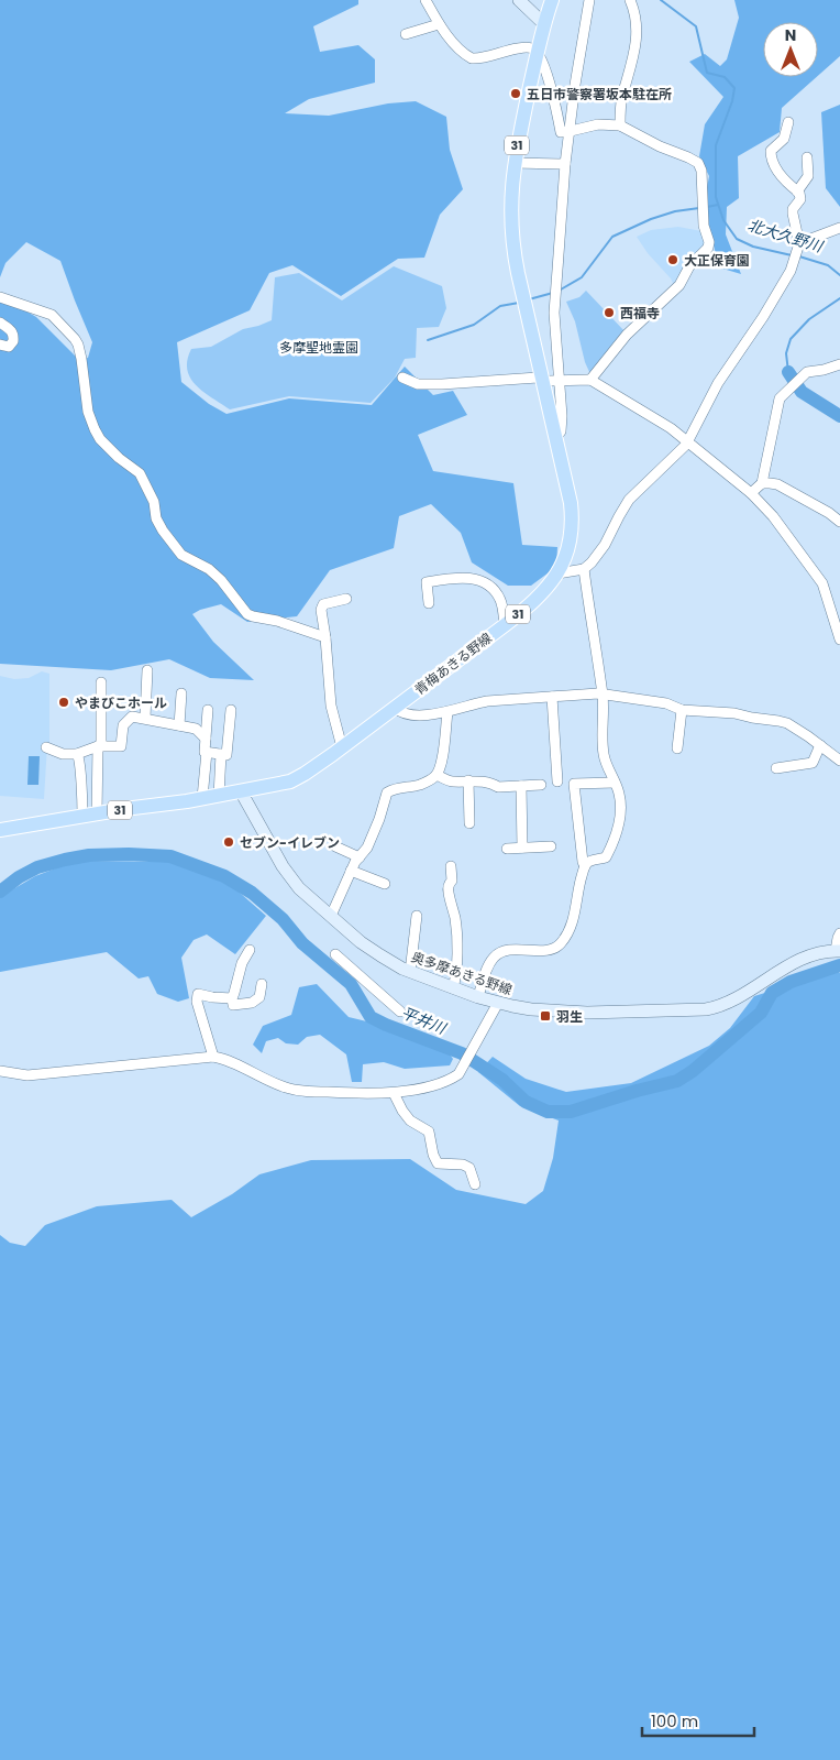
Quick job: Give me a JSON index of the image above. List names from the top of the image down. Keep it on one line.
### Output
{"streets":{"main road":["31","青梅あきる野線","奥多摩あきる野線"]},"crossings":[["青梅あきる野線","奥多摩あきる野線"]],"water":["北大久野川","平井川"],"parks":["多摩聖地霊園"],"places":{"other":["五日市警察署坂本駐在所","大正保育園","西福寺","やまびこホール","セブン-イレブン"],"transit":["羽生"]},"scale_bar":"100 m","north":"top"}
